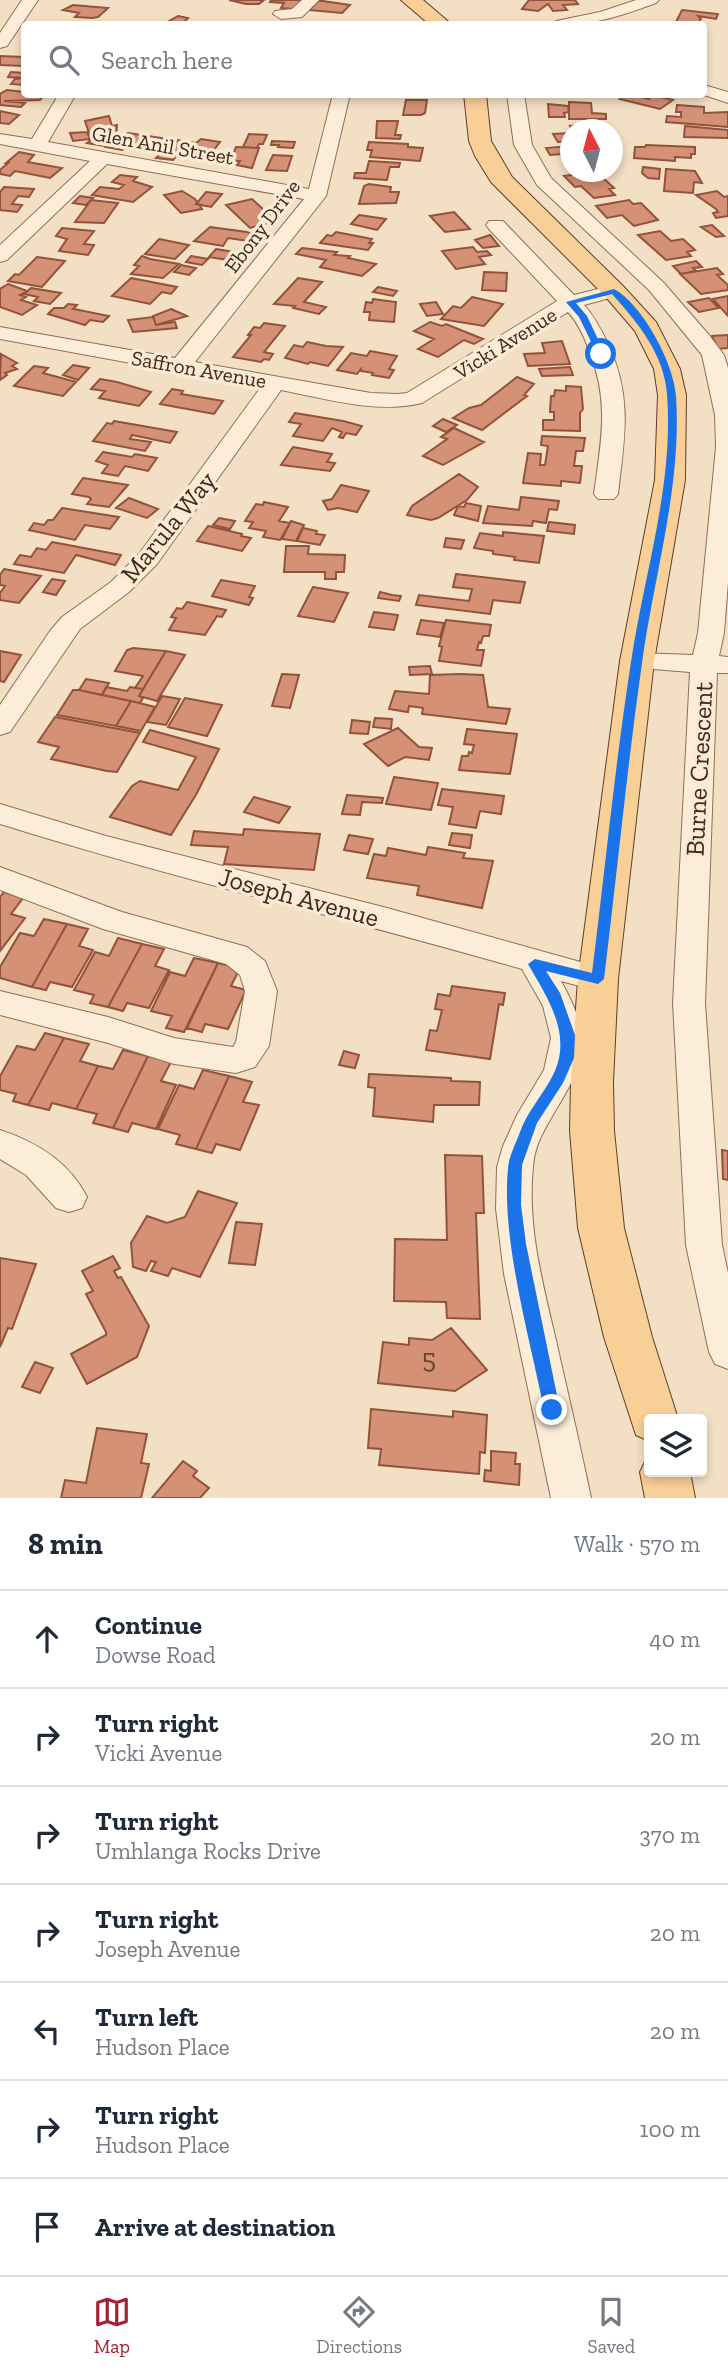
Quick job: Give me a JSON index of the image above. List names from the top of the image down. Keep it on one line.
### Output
{"streets":{"street":["Glen Anil Street","Ebony Drive","Vicki Avenue","Saffron Avenue","Marula Way","Burne Crescent","Joseph Avenue"]},"crossings":[["Glen Anil Street","Ebony Drive"],["Ebony Drive","Saffron Avenue"],["Vicki Avenue","Saffron Avenue"],["Saffron Avenue","Marula Way"]],"house_numbers":["5"],"north":"top","page":{"search":"Search here","heading":["8 min","Walk · 570 m"],"list":[["Continue","Dowse Road","40 m"],["Turn right","Vicki Avenue","20 m"],["Turn right","Umhlanga Rocks Drive","370 m"],["Turn right","Joseph Avenue","20 m"],["Turn left","Hudson Place","20 m"],["Turn right","Hudson Place","100 m"],"Arrive at destination"],"nav":["Map","Directions","Saved"]}}
